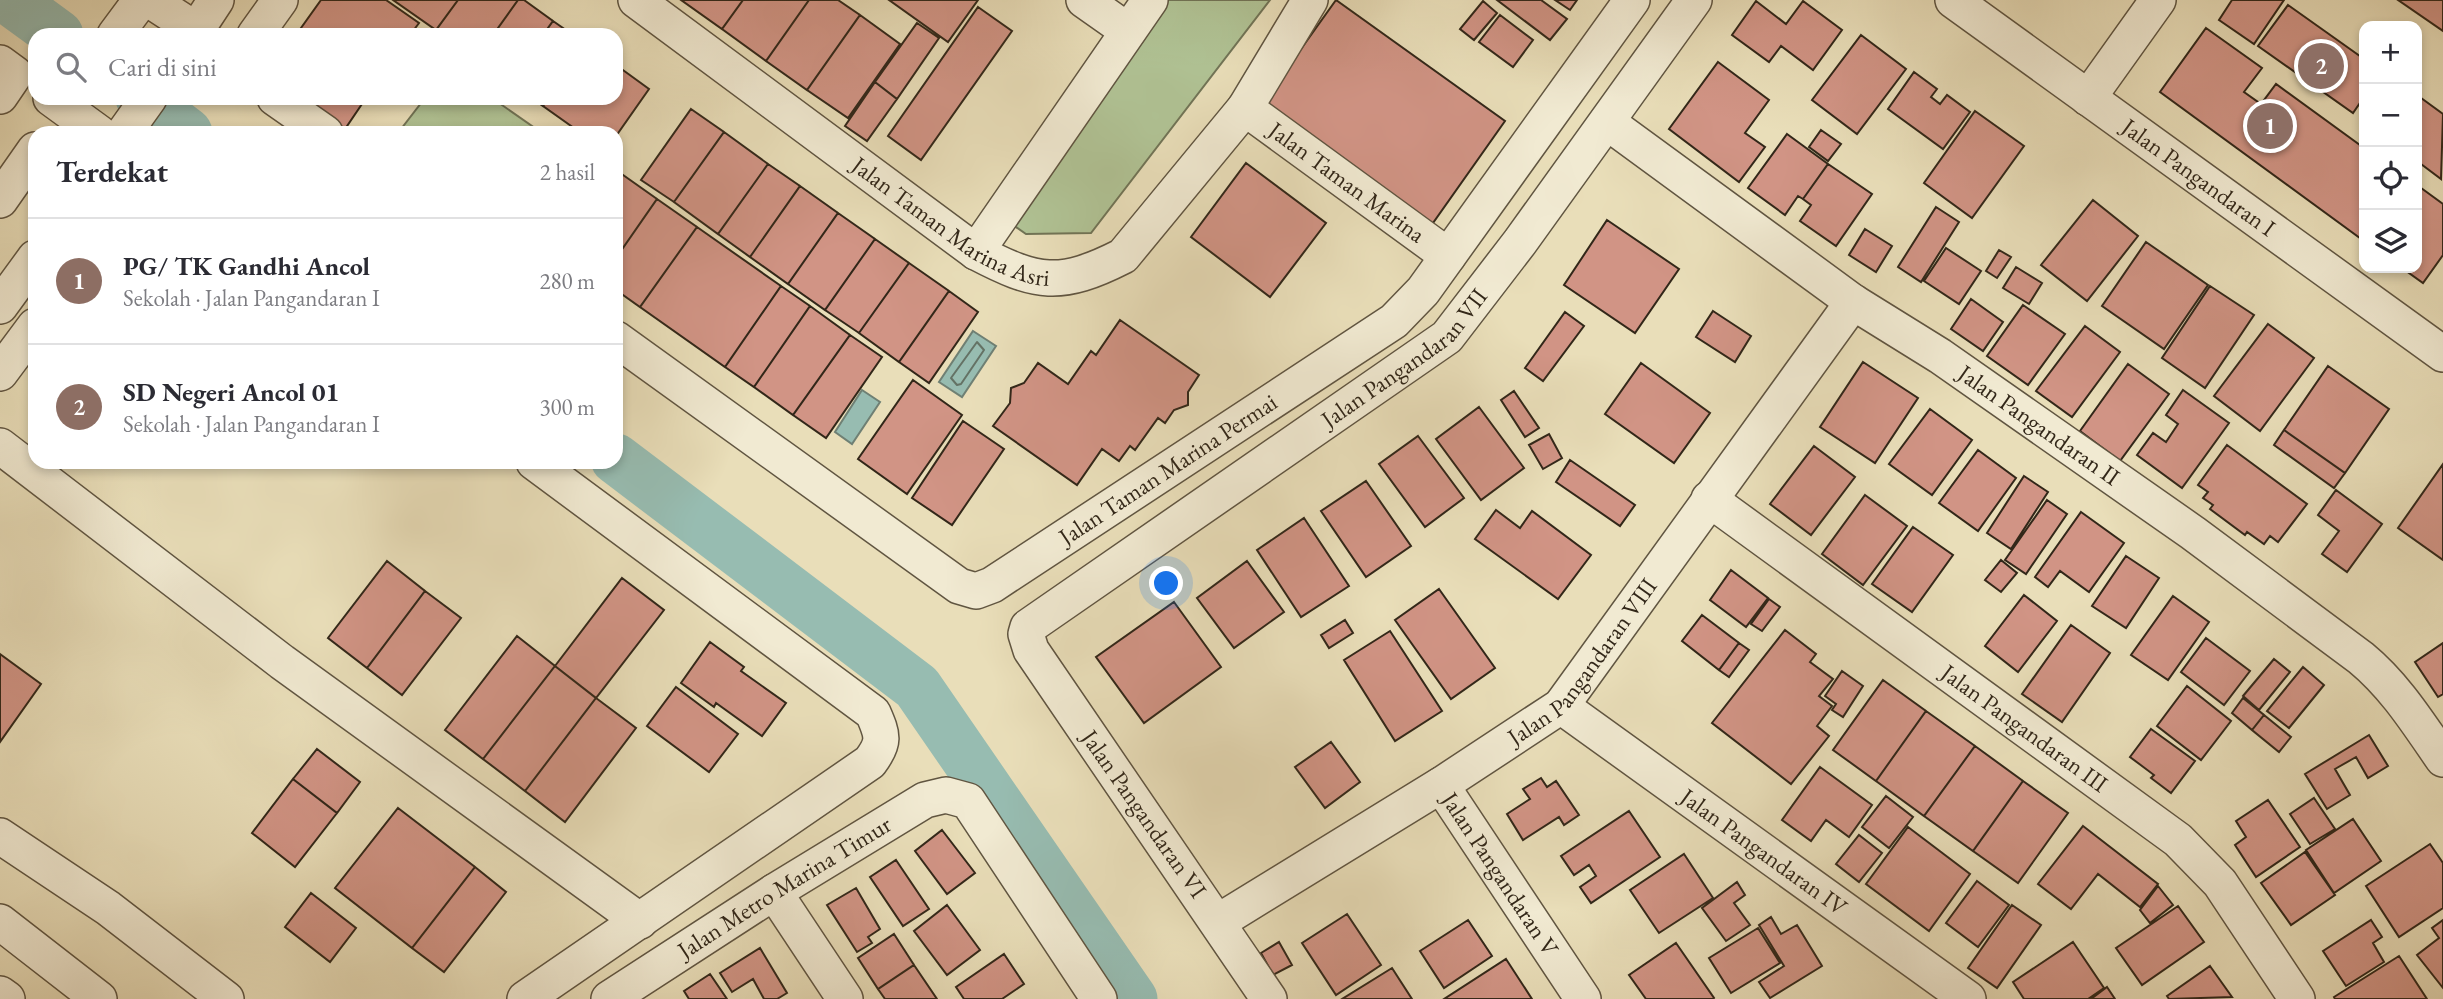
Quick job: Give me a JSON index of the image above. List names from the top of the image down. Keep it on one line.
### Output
{"streets":{"street":["Jalan Pangandaran I","Jalan Taman Marina","Jalan Taman Marina Asri","Jalan Pangandaran VII","Jalan Pangandaran II","Jalan Taman Marina Permai","Jalan Pangandaran VIII","Jalan Pangandaran III","Jalan Pangandaran VI","Jalan Pangandaran IV","Jalan Pangandaran V","Jalan Metro Marina Timur"]},"crossings":[["Jalan Taman Marina","Jalan Taman Marina Asri"],["Jalan Taman Marina","Jalan Taman Marina Permai"],["Jalan Pangandaran VII","Jalan Pangandaran II"],["Jalan Pangandaran VII","Jalan Pangandaran VI"],["Jalan Pangandaran II","Jalan Pangandaran VIII"],["Jalan Pangandaran VIII","Jalan Pangandaran III"],["Jalan Pangandaran VIII","Jalan Pangandaran VI"],["Jalan Pangandaran VIII","Jalan Pangandaran IV"],["Jalan Pangandaran VIII","Jalan Pangandaran V"]],"page":{"map_buttons":["+","−"],"search":"Cari di sini","pins":["2","1"],"heading":["Terdekat","2 hasil"],"list":[{"mark":"1","name":"PG/ TK Gandhi Ancol","note":"Sekolah · Jalan Pangandaran I","value":"280 m"},{"mark":"2","name":"SD Negeri Ancol 01","note":"Sekolah · Jalan Pangandaran I","value":"300 m"}]}}
